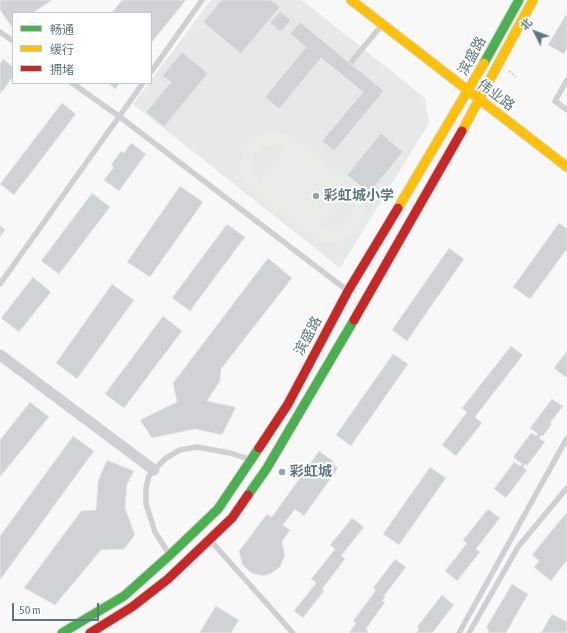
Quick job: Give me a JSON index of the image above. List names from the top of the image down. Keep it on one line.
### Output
{"streets":{"main road":["滨盛路","伟业路"]},"crossings":[["滨盛路","伟业路"]],"places":["彩虹城小学","彩虹城"],"legend":["畅通","缓行","拥堵"],"scale_bar":"50 m","north":"top left"}
